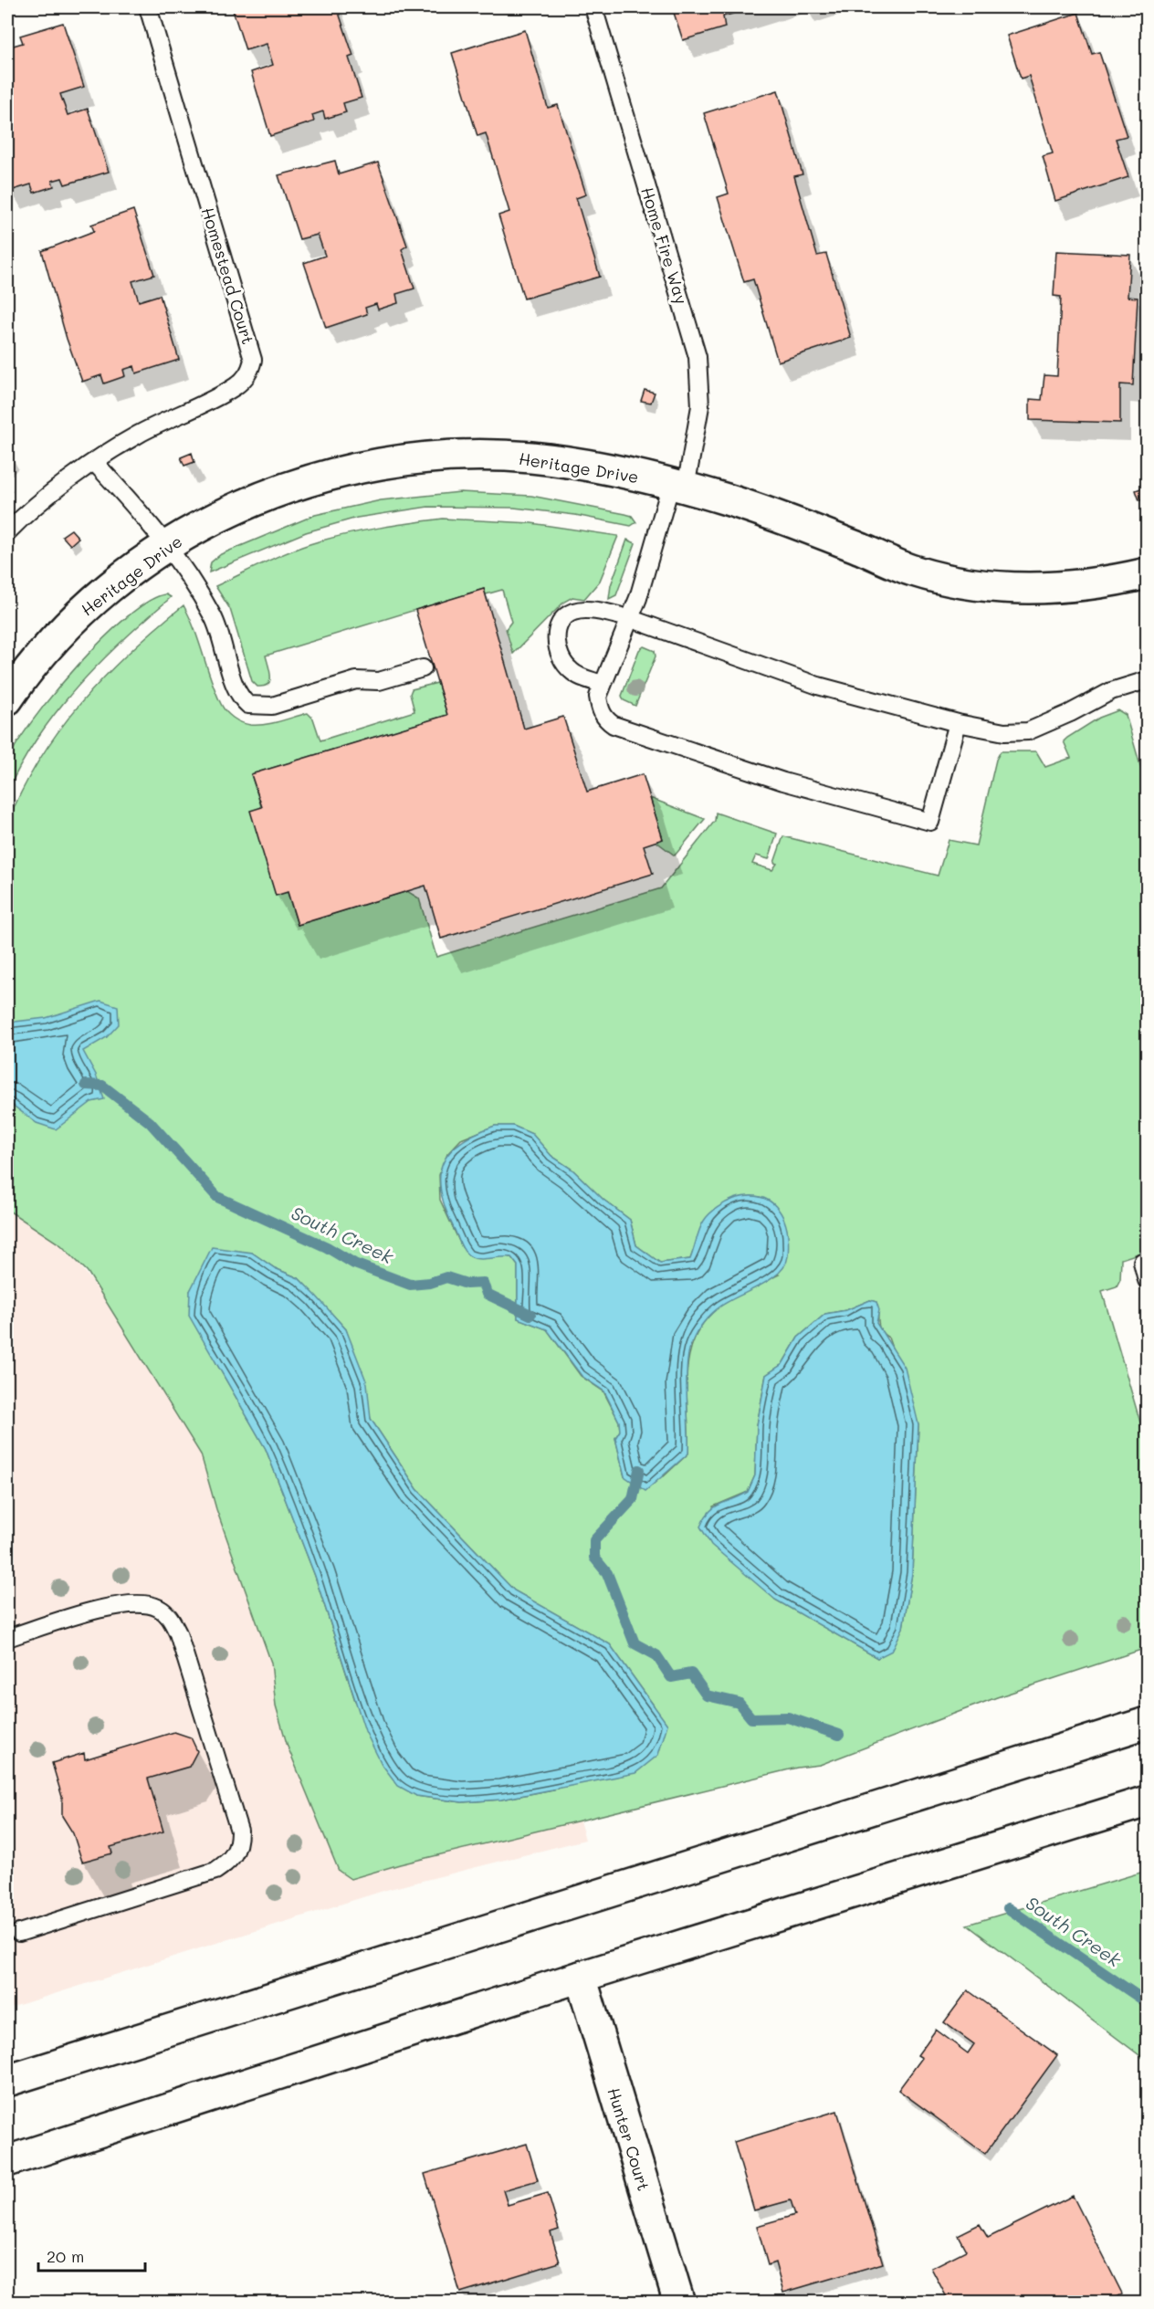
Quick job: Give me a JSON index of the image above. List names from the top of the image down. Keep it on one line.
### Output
{"streets":{"main road":["Heritage Drive","Hunter Court"],"lane":["Home Fire Way","Homestead Court"]},"crossings":[["Home Fire Way","Heritage Drive"]],"water":["South Creek"],"scale_bar":"20 m"}
